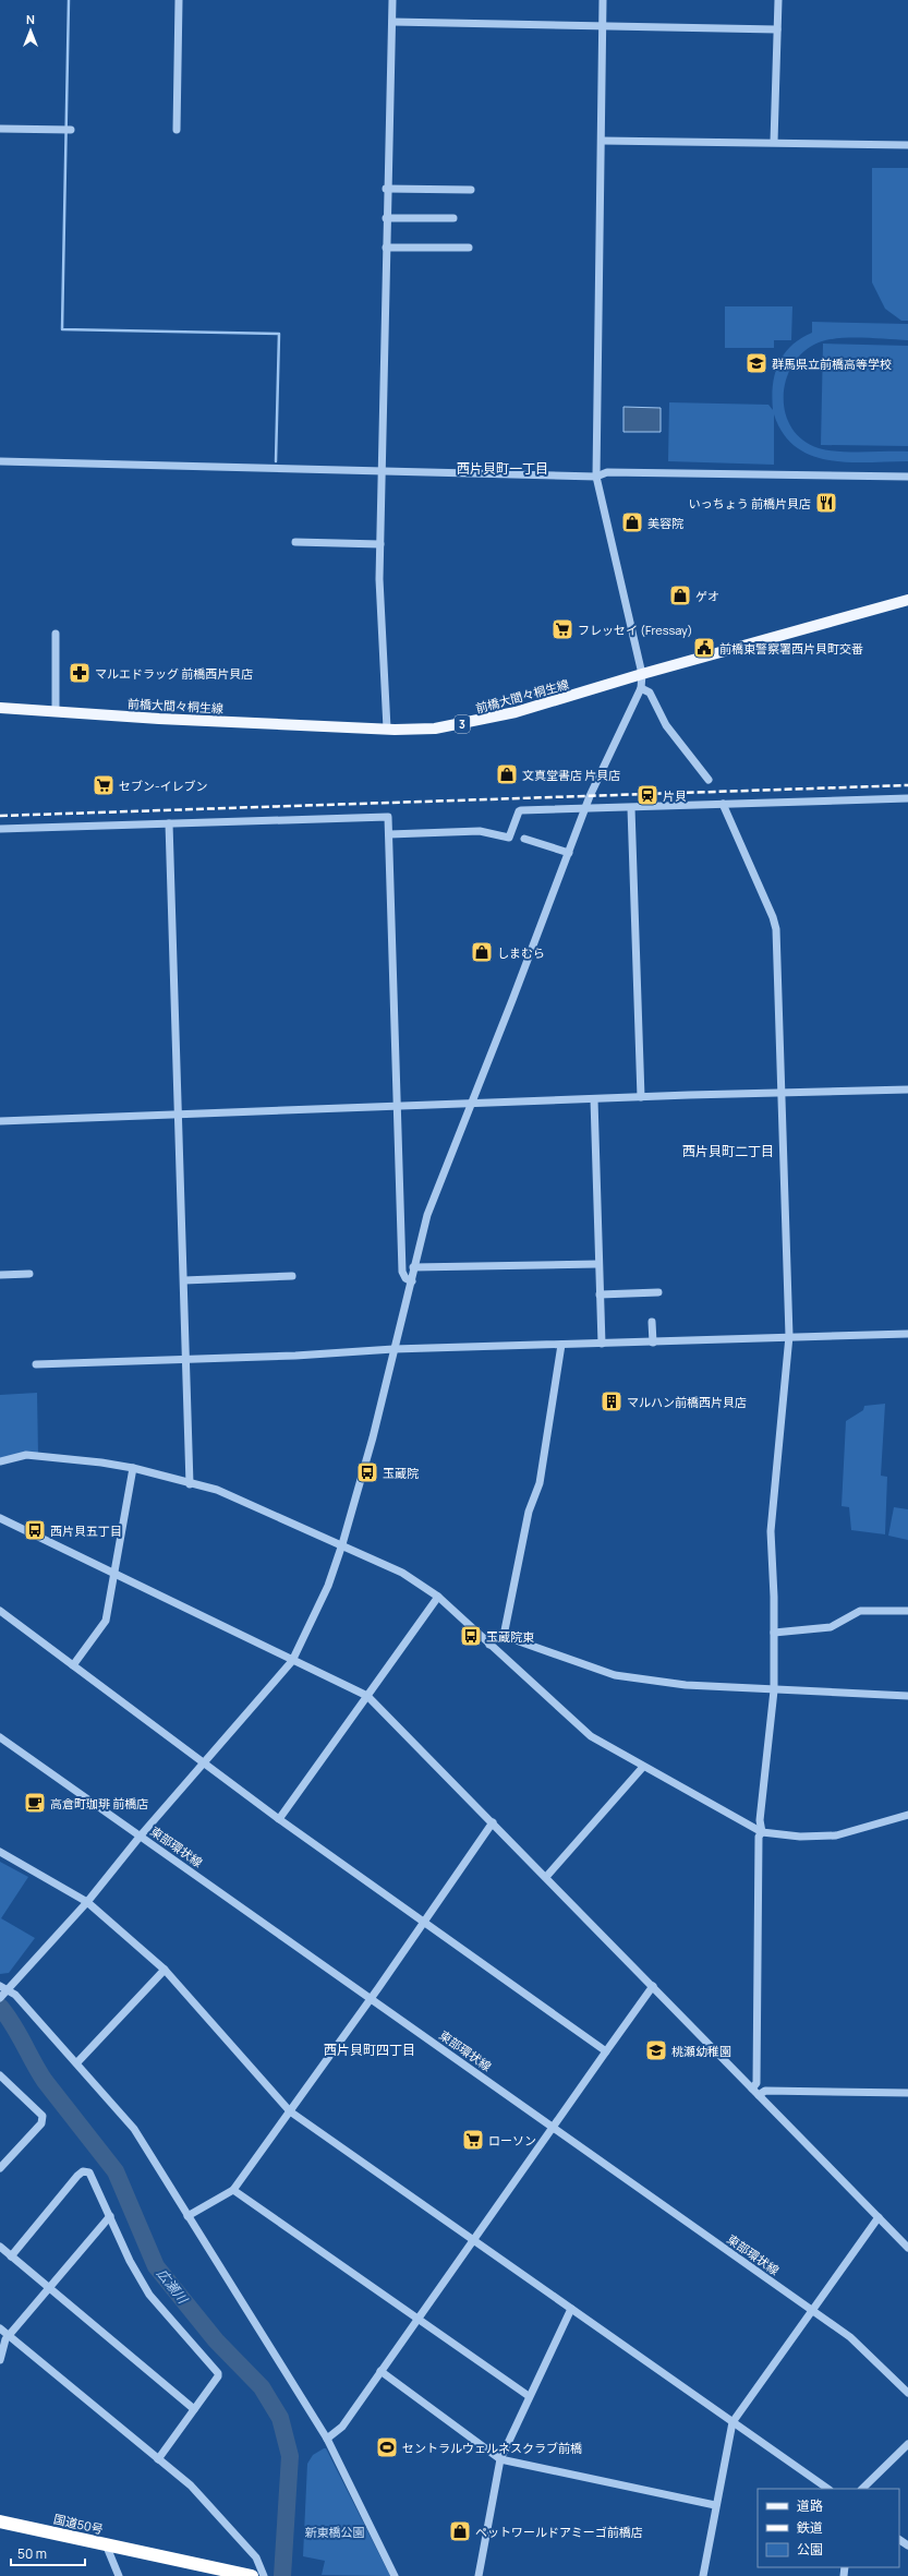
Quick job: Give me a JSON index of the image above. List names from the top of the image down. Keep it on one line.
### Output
{"streets":{"highway":["国道50号"],"main road":["前橋大間々桐生線","3"],"street":["東部環状線"]},"districts":["西片貝町一丁目","西片貝町二丁目","西片貝町四丁目"],"water":["広瀬川"],"parks":["新東橋公園"],"places":{"school or university":["群馬県立前橋高等学校","桃瀬幼稚園"],"restaurant":["いっちょう 前橋片貝店"],"shop":["美容院","ゲオ","文真堂書店 片貝店","しまむら","ペットワールドアミーゴ前橋店"],"supermarket":["フレッセイ (Fressay)","セブン-イレブン","ローソン"],"public building":["前橋東警察署西片貝町交番"],"pharmacy":["マルエドラッグ 前橋西片貝店"],"station":["片貝"],"building":["マルハン前橋西片貝店"],"bus stop":["玉蔵院","西片貝五丁目","玉蔵院東"],"cafe":["高倉町珈琲 前橋店"],"sports":["セントラルウェルネスクラブ前橋"]},"legend":["道路","鉄道","公園"],"scale_bar":"50 m","north":"top"}
